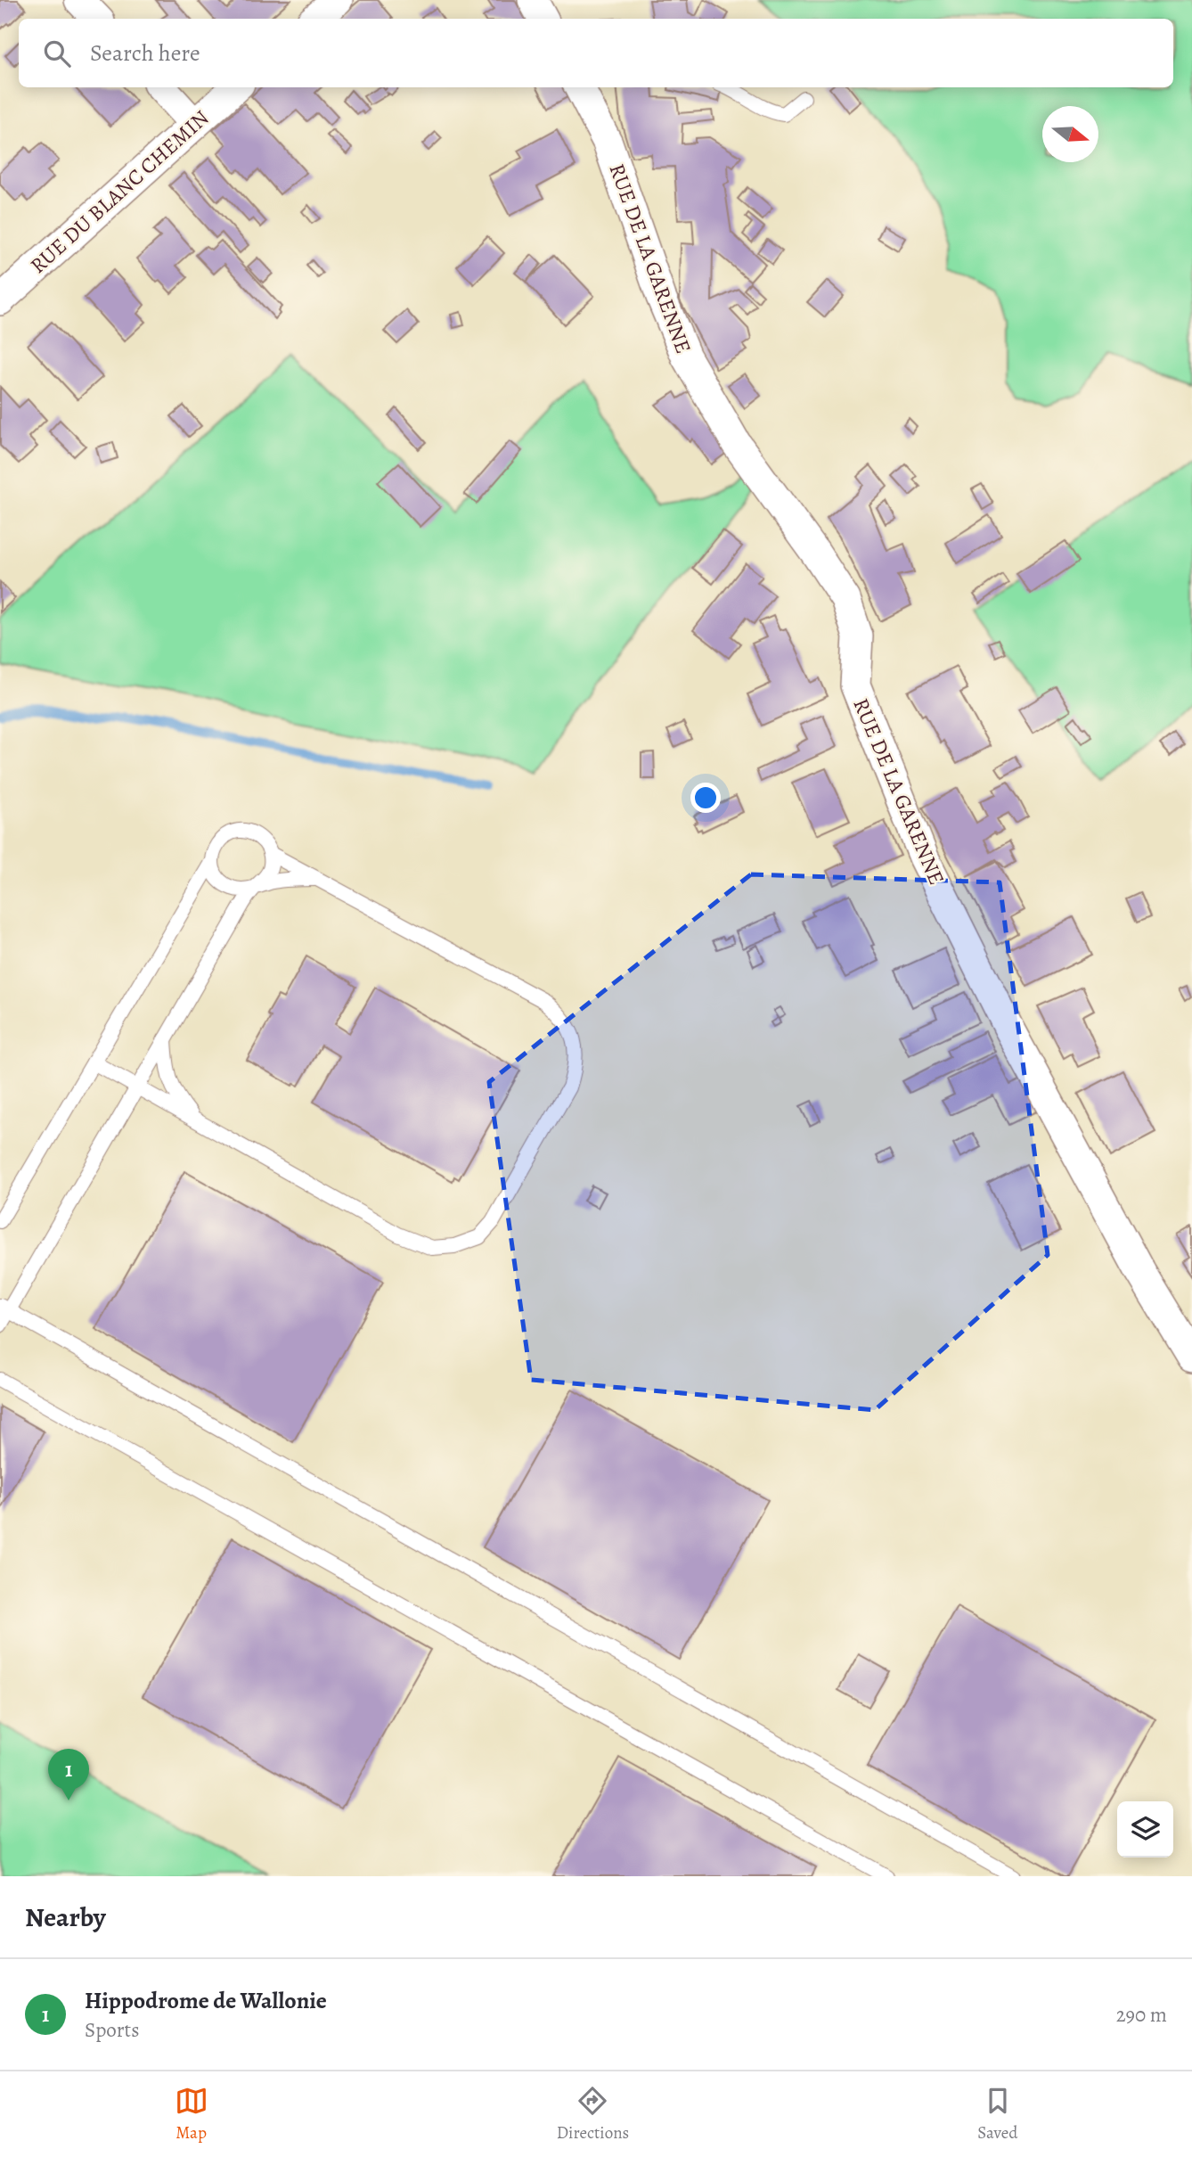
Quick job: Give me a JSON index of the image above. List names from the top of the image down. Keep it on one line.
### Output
{"streets":{"street":["RUE DU BLANC CHEMIN","RUE DE LA GARENNE"]},"north":"right","page":{"search":"Search here","pins":"1","heading":"Nearby","list":[{"mark":"1","name":"Hippodrome de Wallonie","note":"Sports","value":"290 m"}],"nav":["Map","Directions","Saved"]}}
